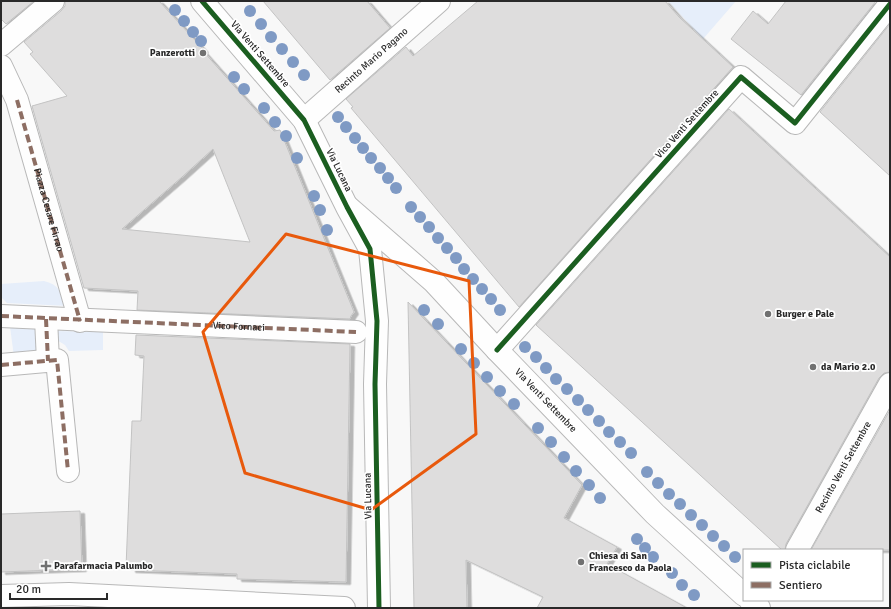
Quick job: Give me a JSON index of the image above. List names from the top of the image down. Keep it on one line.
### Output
{"streets":{"street":["Via Venti Settembre","Recinto Mario Pagano","Vico Venti Settembre","Via Lucana","Piazza Cesare Firrao","Vico Fornaci","Recinto Venti Settembre"]},"crossings":[["Via Venti Settembre","Recinto Mario Pagano"],["Via Venti Settembre","Vico Venti Settembre"],["Via Venti Settembre","Via Lucana"],["Recinto Mario Pagano","Via Lucana"],["Piazza Cesare Firrao","Vico Fornaci"]],"places":{"other":["Panzerotti","Burger e Pale","da Mario 2.0","Chiesa di San Francesco da Paola"],"health":["Parafarmacia Palumbo"]},"legend":["Pista ciclabile","Sentiero"],"scale_bar":"20 m"}
